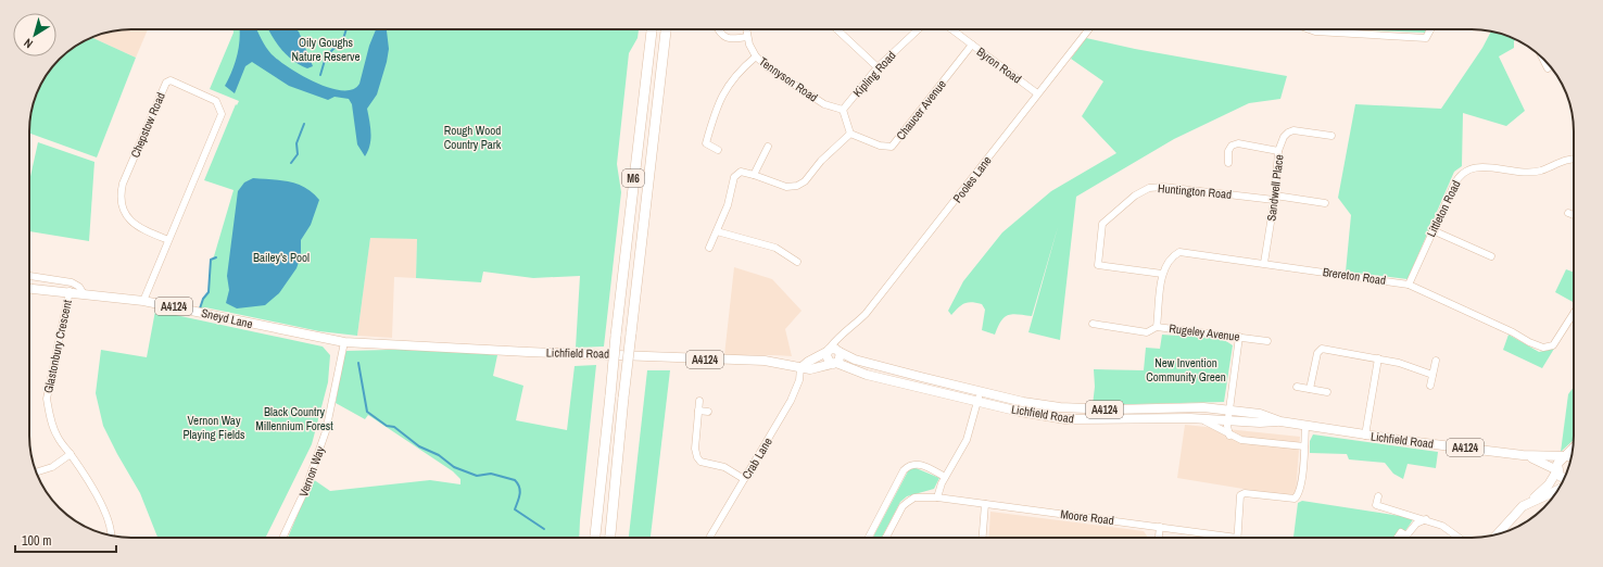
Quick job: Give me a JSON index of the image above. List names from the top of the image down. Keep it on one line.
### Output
{"streets":{"highway":["M6"],"main road":["A4124","Sneyd Lane","Lichfield Road"],"street":["Byron Road","Kipling Road","Tennyson Road","Chaucer Avenue","Chepstow Road","Pooles Lane","Sandwell Place","Huntington Road","Littleton Road","Brereton Road","Rugeley Avenue","Glastonbury Crescent","Crab Lane","Vernon Way","Moore Road"]},"crossings":[["Byron Road","Chaucer Avenue"],["Byron Road","Pooles Lane"],["Kipling Road","Tennyson Road"],["Chepstow Road","Sneyd Lane"],["Pooles Lane","A4124"],["Pooles Lane","Lichfield Road"],["Sandwell Place","Huntington Road"],["Sandwell Place","Brereton Road"],["Huntington Road","Brereton Road"],["Littleton Road","Brereton Road"],["Brereton Road","Rugeley Avenue"],["A4124","Lichfield Road"],["A4124","Crab Lane"],["Sneyd Lane","Glastonbury Crescent"],["Sneyd Lane","Lichfield Road"],["Sneyd Lane","Vernon Way"],["Lichfield Road","Crab Lane"]],"parks":["Oily Goughs Nature Reserve","Rough Wood Country Park","Bailey's Pool","New Invention Community Green","Black Country Millennium Forest","Vernon Way Playing Fields"],"scale_bar":"100 m","north":"bottom left"}
